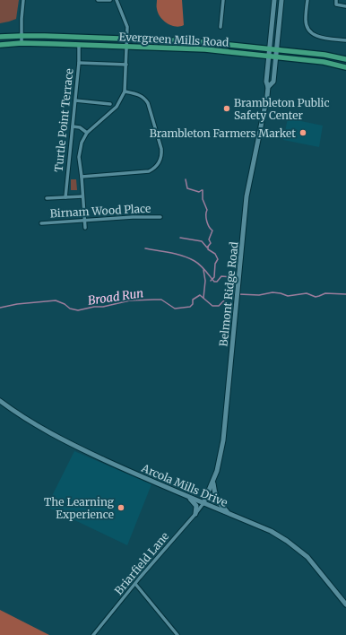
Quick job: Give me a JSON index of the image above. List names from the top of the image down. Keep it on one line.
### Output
{"streets":{"main road":["Evergreen Mills Road"],"street":["Turtle Point Terrace","Birnam Wood Place","Belmont Ridge Road","Arcola Mills Drive","Briarfield Lane"]},"crossings":[["Evergreen Mills Road","Turtle Point Terrace"],["Evergreen Mills Road","Belmont Ridge Road"],["Belmont Ridge Road","Arcola Mills Drive"],["Belmont Ridge Road","Briarfield Lane"],["Arcola Mills Drive","Briarfield Lane"]],"water":["Broad Run"],"places":["Brambleton Public Safety Center","Brambleton Farmers Market","The Learning Experience"]}
